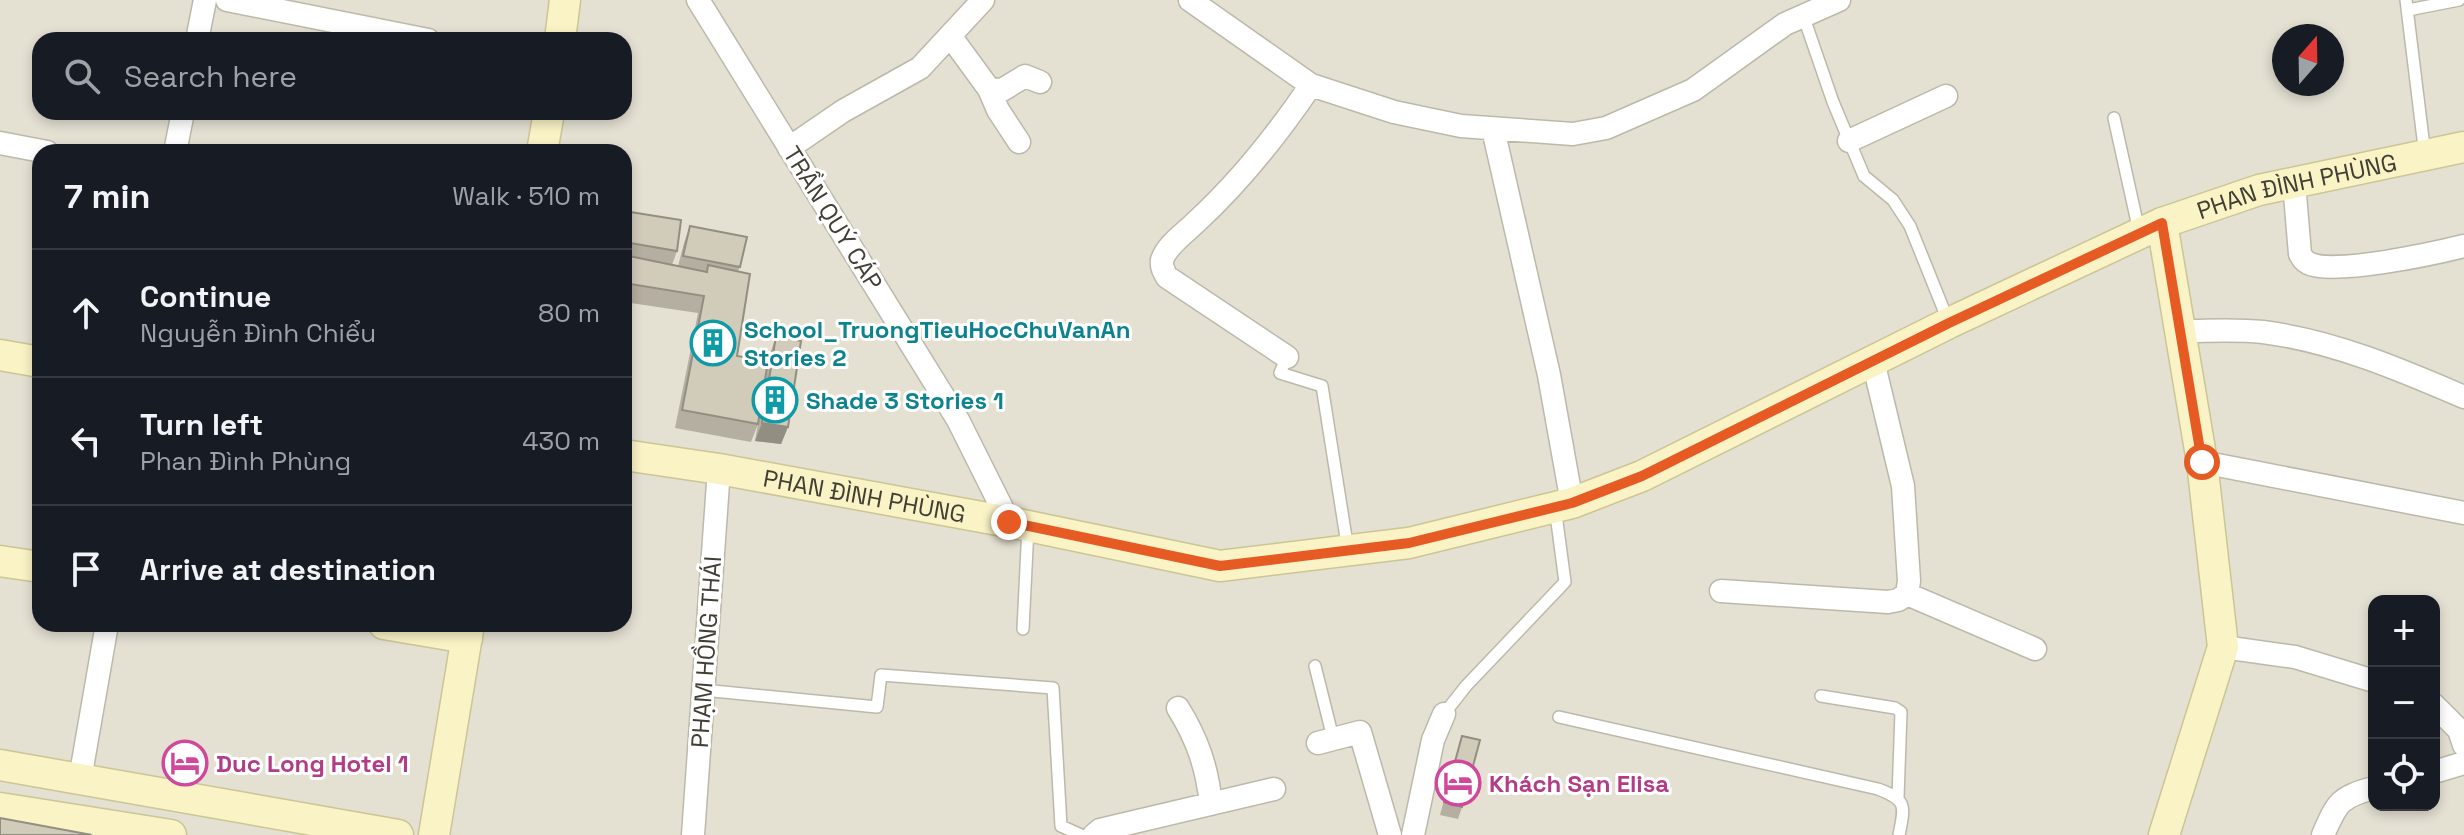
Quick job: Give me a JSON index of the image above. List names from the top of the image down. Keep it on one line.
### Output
{"streets":{"street":["PHAN ĐÌNH PHÙNG","TRẦN QUÝ CÁP","PHẠM HỒNG THÁI"]},"crossings":[["PHAN ĐÌNH PHÙNG","TRẦN QUÝ CÁP"],["PHAN ĐÌNH PHÙNG","PHẠM HỒNG THÁI"]],"places":{"building":["School_TruongTieuHocChuVanAn Stories 2","Shade 3 Stories 1"],"hotel":["Duc Long Hotel 1","Khách Sạn Elisa"]},"north":"top","page":{"search":"Search here","heading":["7 min","Walk · 510 m"],"list":[["Continue","Nguyễn Đình Chiểu","80 m"],["Turn left","Phan Đình Phùng","430 m"],"Arrive at destination"],"map_buttons":["+","−"]}}
